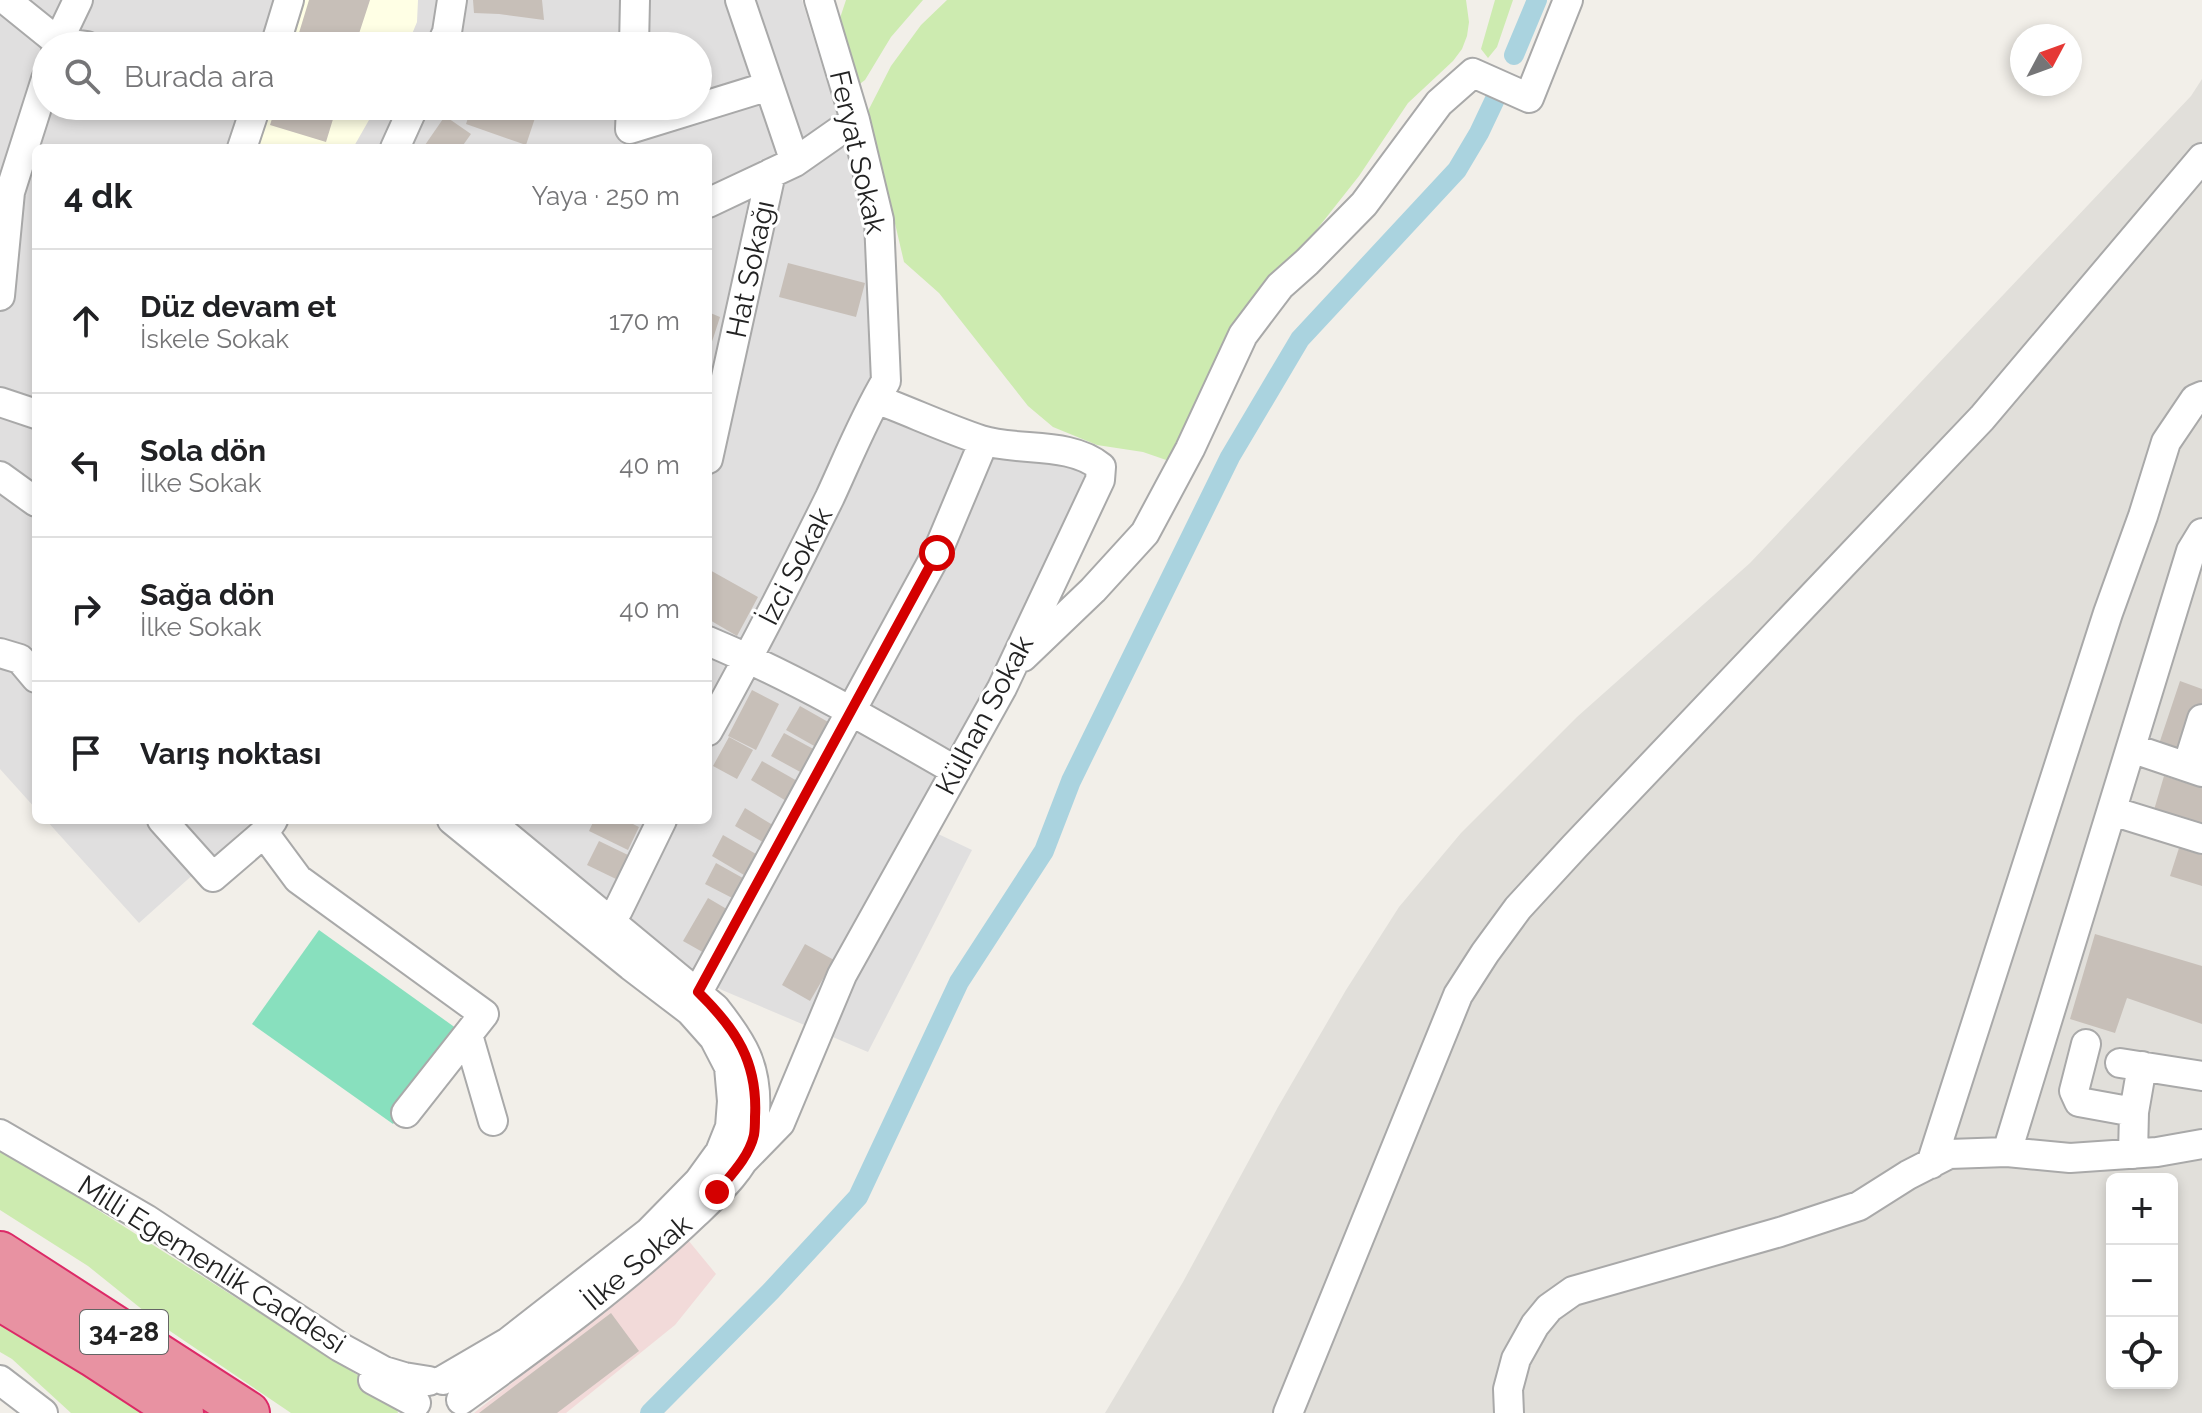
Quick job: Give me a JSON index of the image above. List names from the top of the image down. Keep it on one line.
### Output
{"streets":{"highway":["34-28"],"street":["Feryat Sokak","Hat Sokağı","İzci Sokak","Külhan Sokak","İlke Sokak","Milli Egemenlik Caddesi"]},"crossings":[["Feryat Sokak","İzci Sokak"],["Feryat Sokak","Külhan Sokak"],["İzci Sokak","Külhan Sokak"],["Külhan Sokak","İlke Sokak"],["İlke Sokak","Milli Egemenlik Caddesi"]],"north":"top right","page":{"search":"Burada ara","heading":["4 dk","Yaya · 250 m"],"list":[["Düz devam et","İskele Sokak","170 m"],["Sola dön","İlke Sokak","40 m"],["Sağa dön","İlke Sokak","40 m"],"Varış noktası"],"map_buttons":["+","−"]}}
